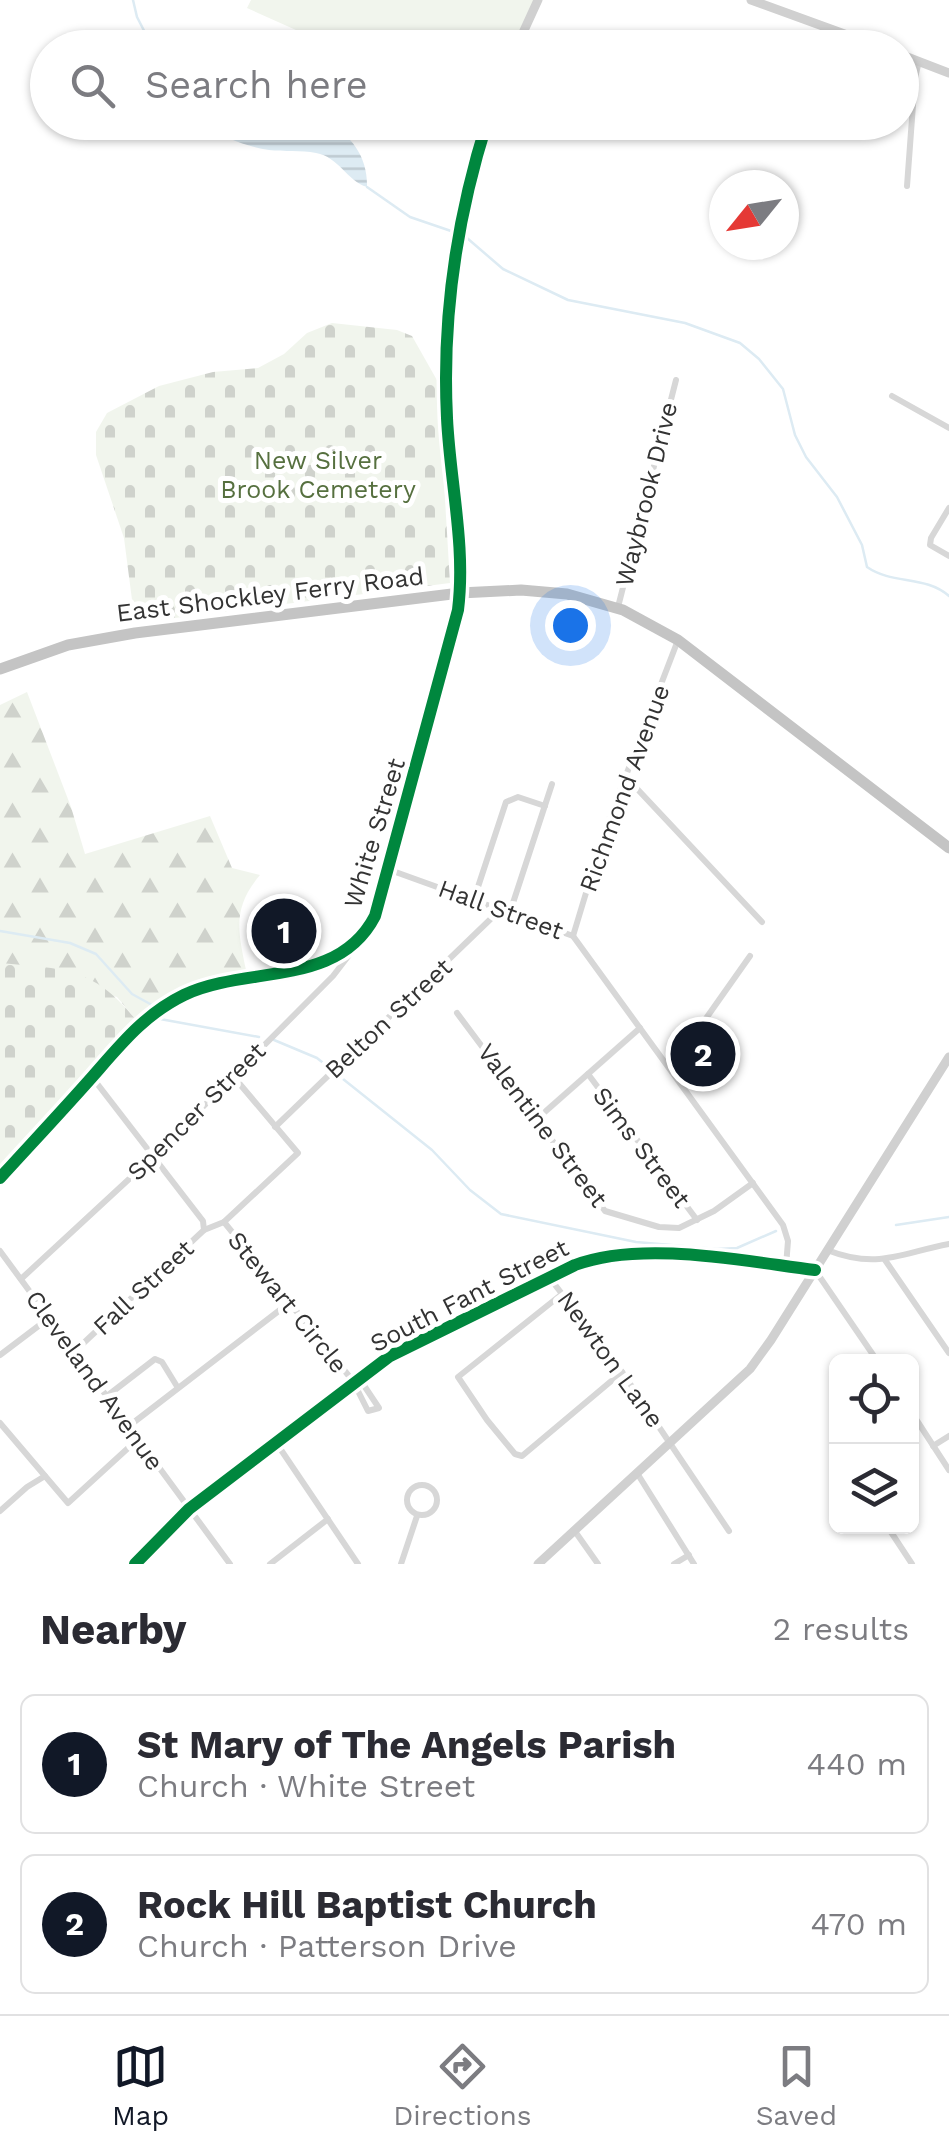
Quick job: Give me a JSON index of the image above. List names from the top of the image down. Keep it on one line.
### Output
{"streets":{"highway":["East Shockley Ferry Road"],"street":["Waybrook Drive","Richmond Avenue","White Street","Hall Street","Belton Street","Spencer Street","Valentine Street","Sims Street","Fall Street","South Fant Street","Stewart Circle","Newton Lane","Cleveland Avenue"]},"crossings":[["Waybrook Drive","East Shockley Ferry Road"],["East Shockley Ferry Road","Richmond Avenue"],["East Shockley Ferry Road","White Street"],["Richmond Avenue","Hall Street"],["White Street","Hall Street"],["White Street","Spencer Street"],["White Street","Fall Street"],["Hall Street","Belton Street"],["Hall Street","South Fant Street"],["Spencer Street","Fall Street"],["Spencer Street","Cleveland Avenue"],["Valentine Street","Sims Street"],["Fall Street","Cleveland Avenue"],["South Fant Street","Stewart Circle"],["South Fant Street","Newton Lane"],["South Fant Street","Cleveland Avenue"]],"parks":["New Silver Brook Cemetery"],"north":"bottom left","page":{"search":"Search here","pins":["1","2"],"heading":["Nearby","2 results"],"list":[{"mark":"1","name":"St Mary of The Angels Parish","note":"Church · White Street","value":"440 m"},{"mark":"2","name":"Rock Hill Baptist Church","note":"Church · Patterson Drive","value":"470 m"}],"nav":["Map","Directions","Saved"]}}
